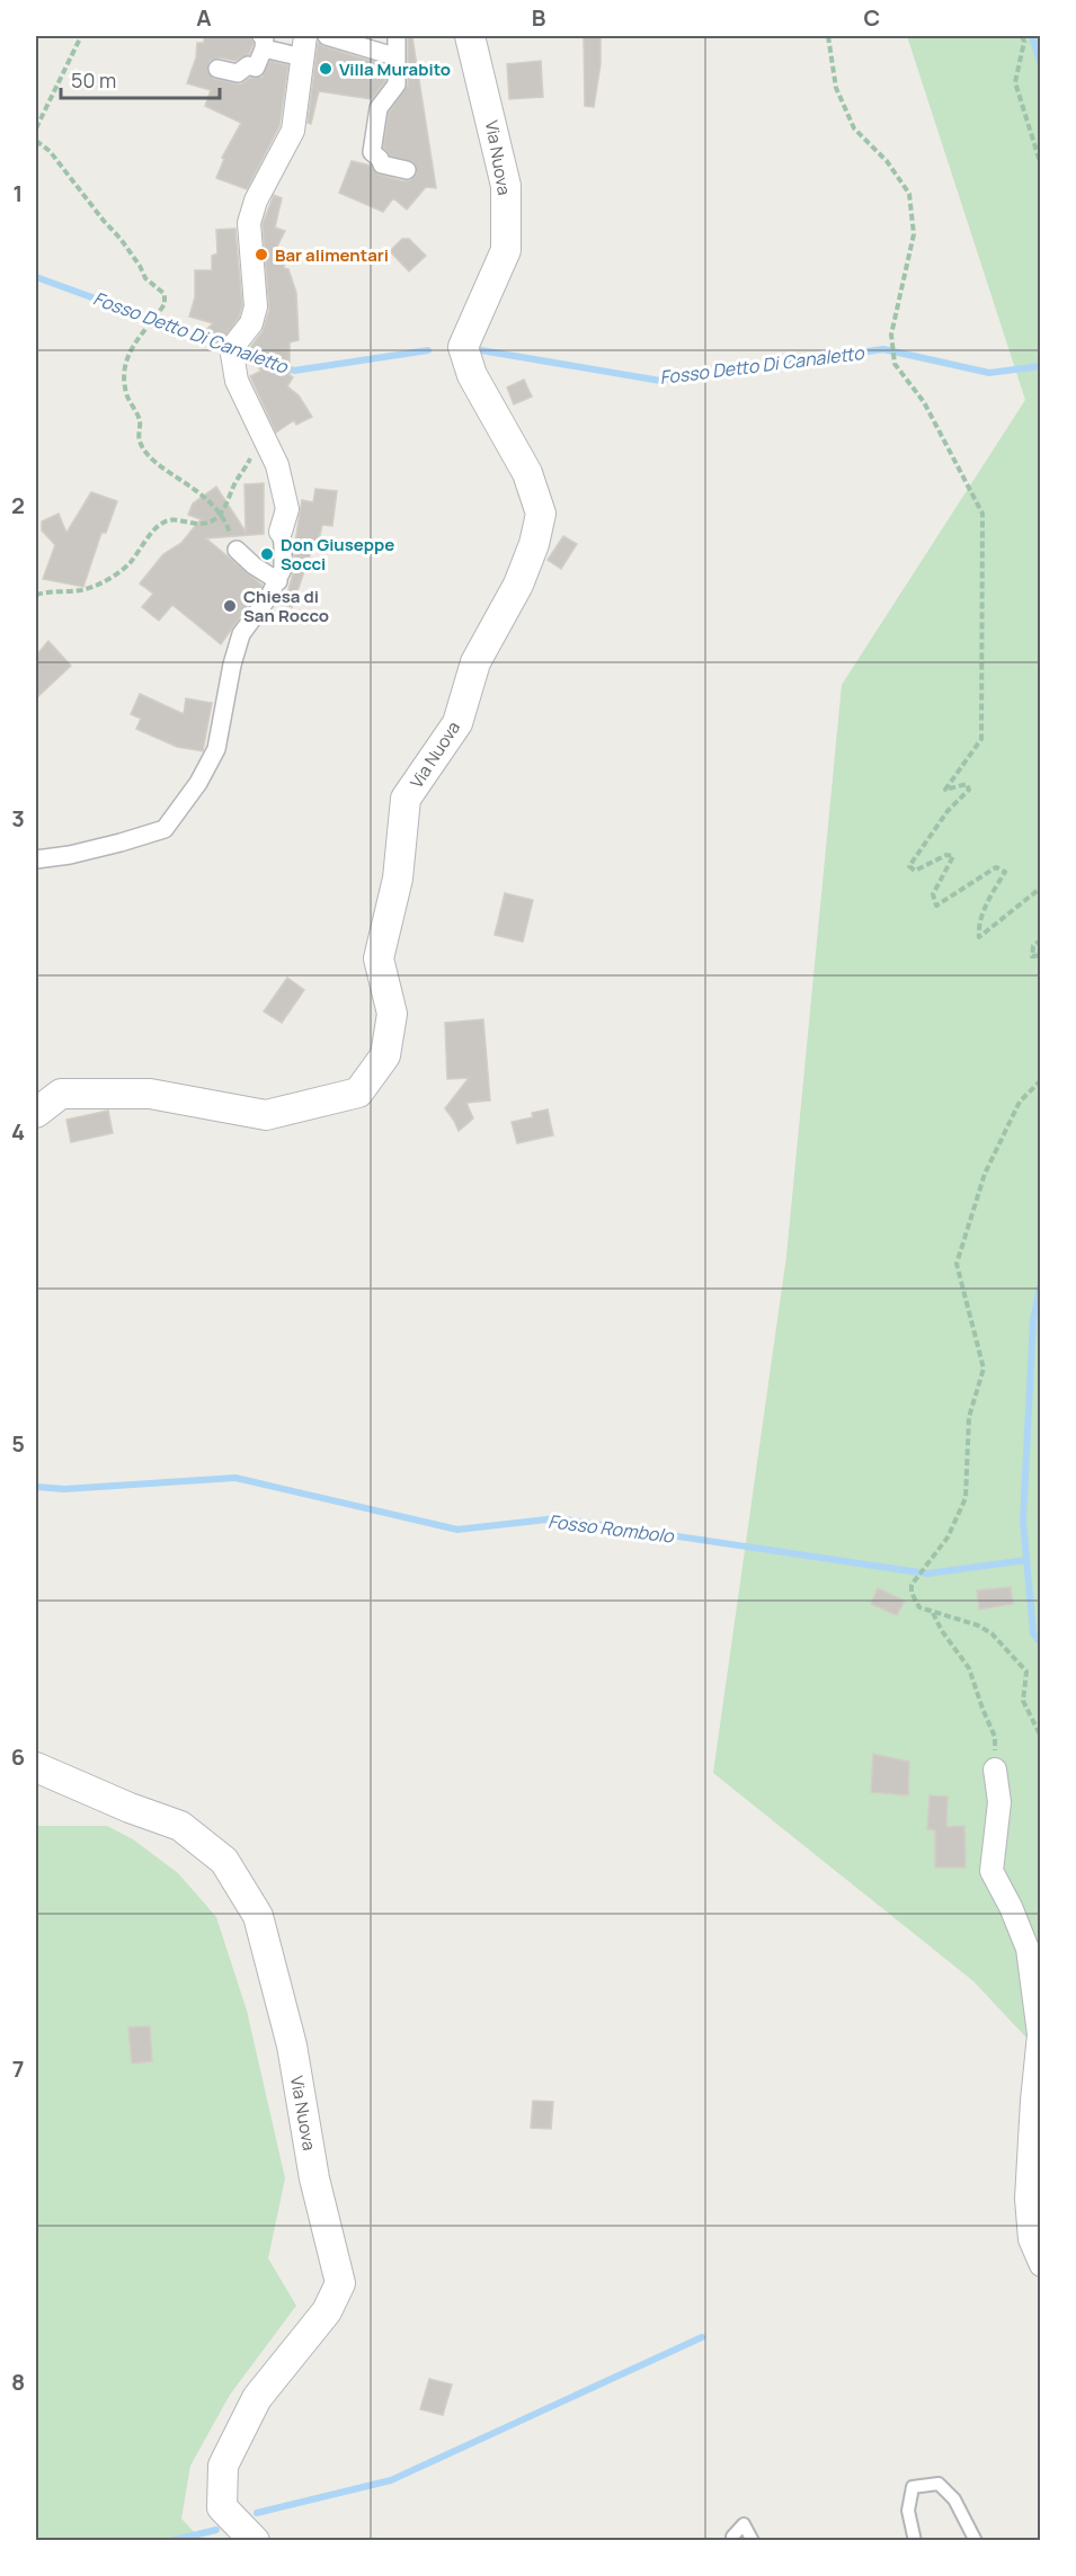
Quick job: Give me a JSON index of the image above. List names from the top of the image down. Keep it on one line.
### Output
{"streets":{"street":["Via Nuova"]},"water":["Fosso Detto Di Canaletto","Fosso Rombolo"],"places":["Villa Murabito","Bar alimentari","Don Giuseppe Socci","Chiesa di San Rocco"],"scale_bar":"50 m","grid":{"columns":["A","B","C"],"rows":["1","2","3","4","5","6","7","8"]}}
